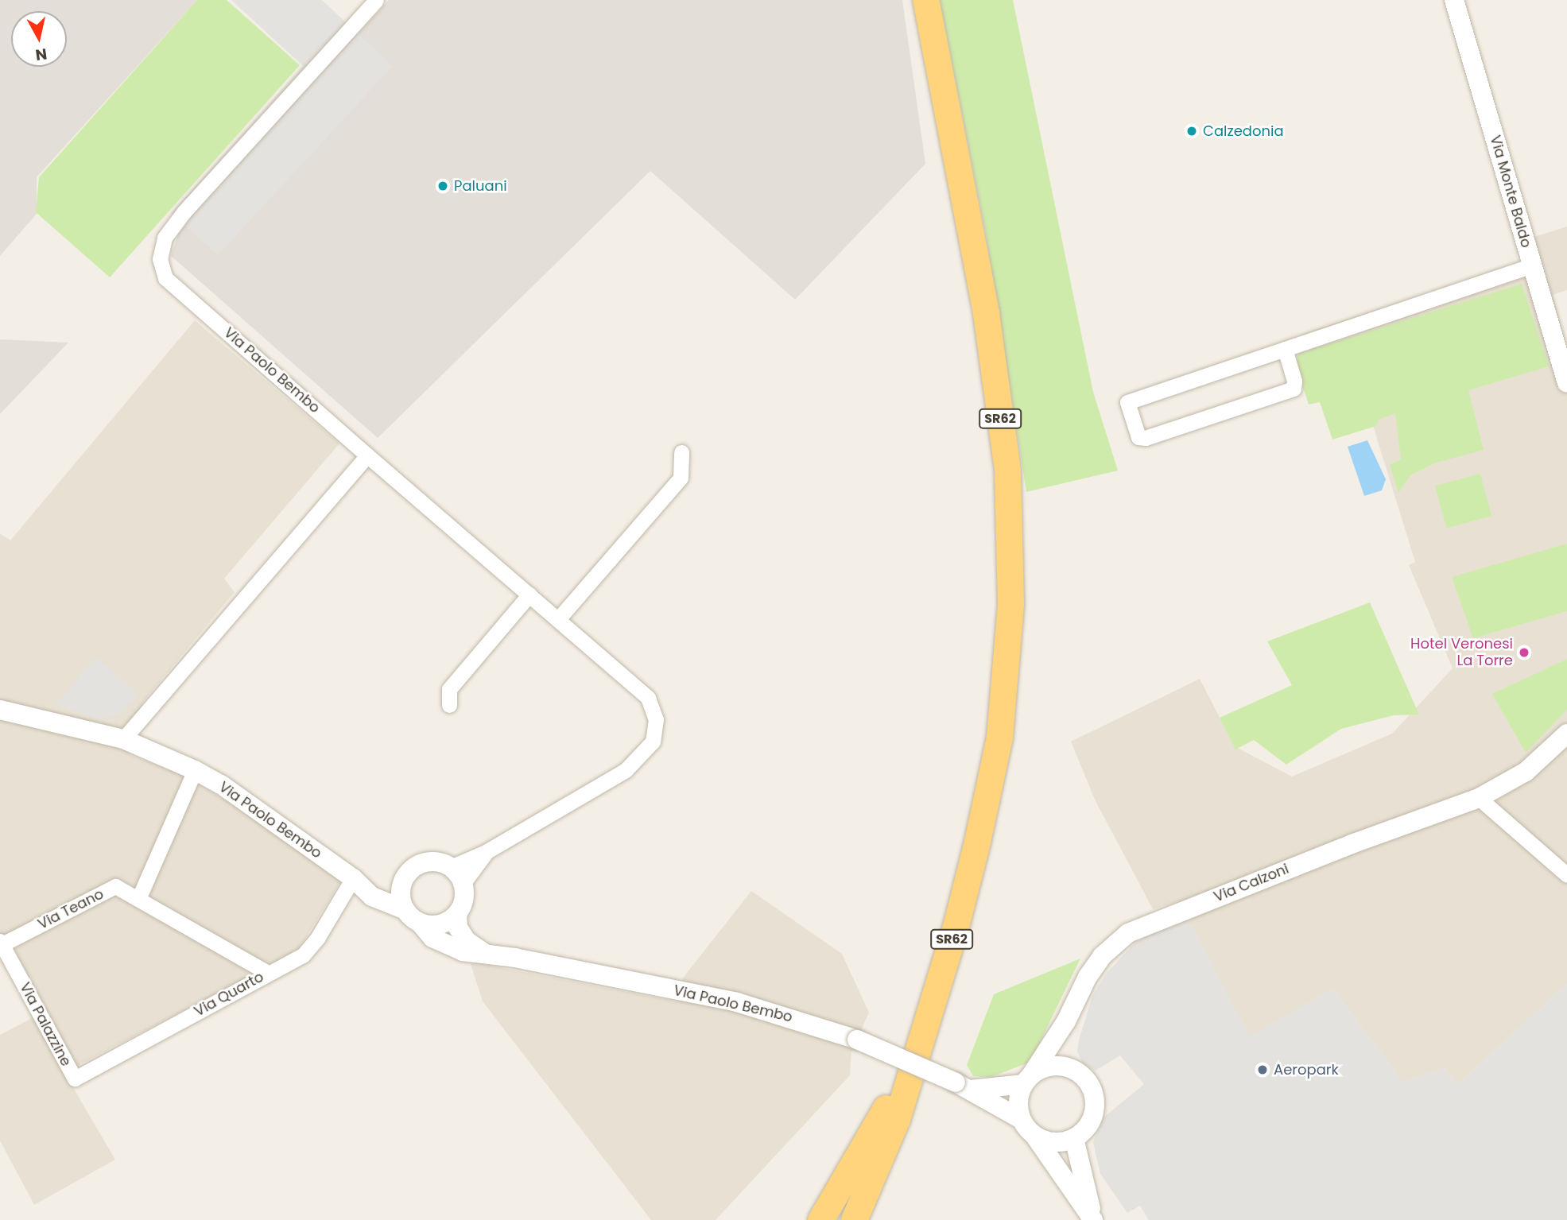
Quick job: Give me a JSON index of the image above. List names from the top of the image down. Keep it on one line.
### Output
{"streets":{"highway":["SR62"],"street":["Via Monte Baldo","Via Paolo Bembo","Via Calzoni","Via Teano","Via Quarto","Via Palazzine"]},"crossings":[["Via Paolo Bembo","Via Calzoni"],["Via Paolo Bembo","Via Quarto"],["Via Teano","Via Quarto"],["Via Teano","Via Palazzine"],["Via Quarto","Via Palazzine"]],"places":["Calzedonia","Paluani","Hotel Veronesi La Torre","Aeropark"],"north":"bottom"}
